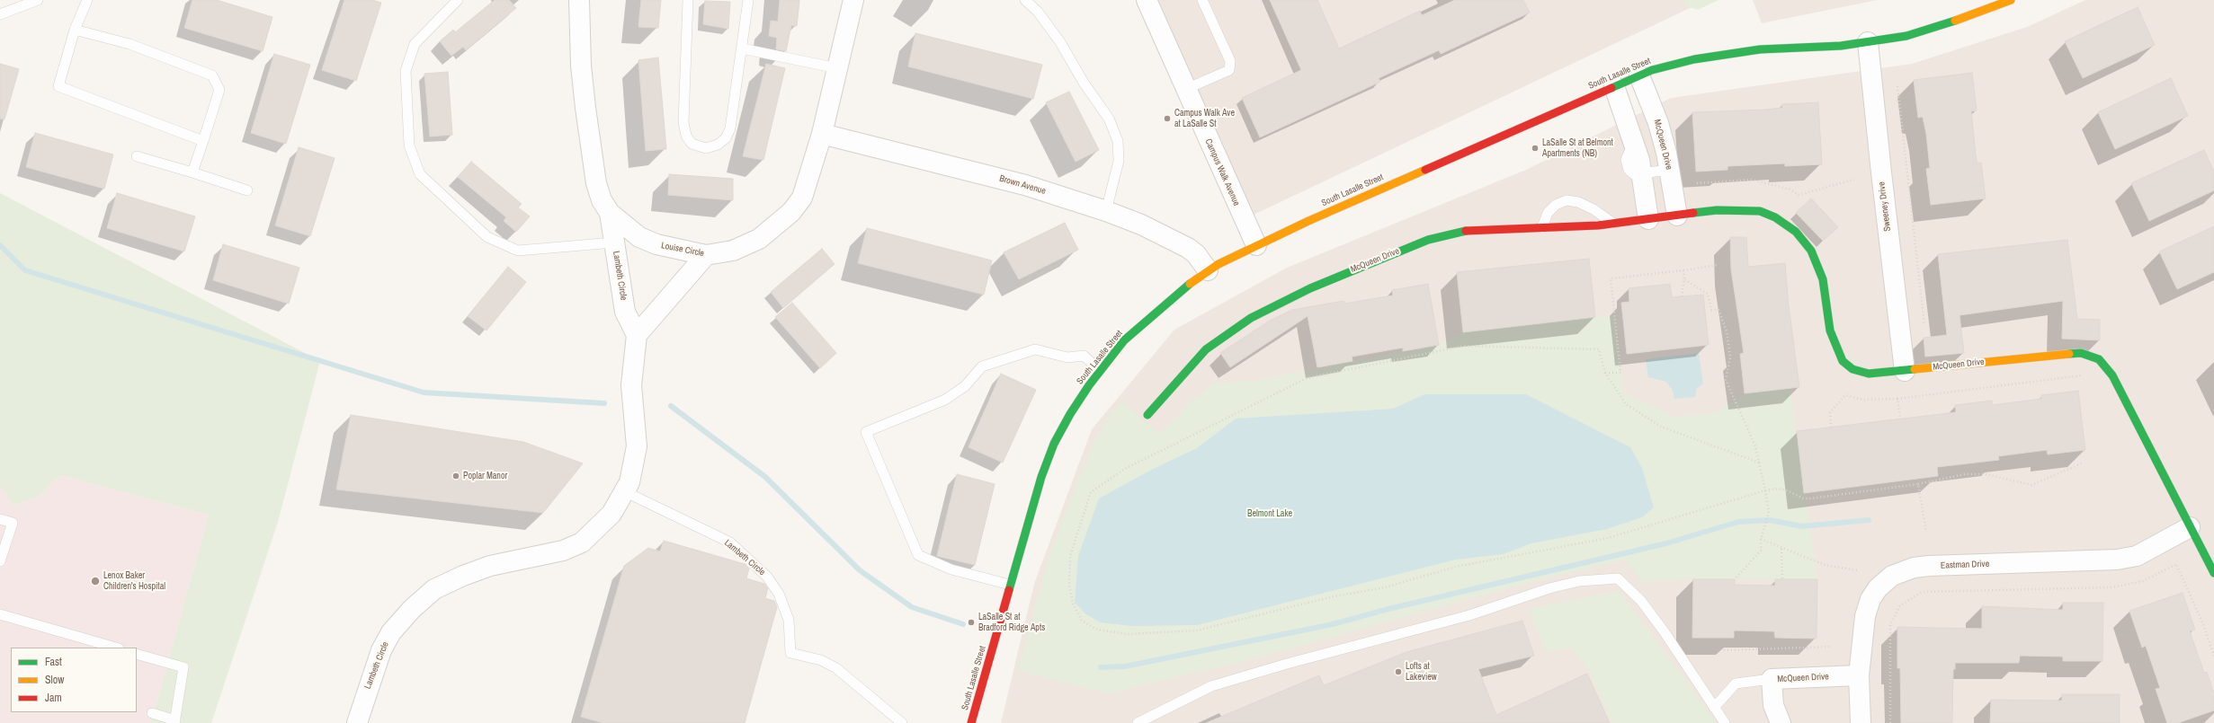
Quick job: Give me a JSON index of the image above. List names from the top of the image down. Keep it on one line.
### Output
{"streets":{"street":["South Lasalle Street","McQueen Drive","Campus Walk Avenue","Brown Avenue","Sweeney Drive","Louise Circle","Lambeth Circle","Eastman Drive"]},"crossings":[["South Lasalle Street","McQueen Drive"],["South Lasalle Street","Campus Walk Avenue"],["South Lasalle Street","Brown Avenue"],["South Lasalle Street","Sweeney Drive"],["McQueen Drive","Sweeney Drive"],["McQueen Drive","Eastman Drive"],["Brown Avenue","Louise Circle"],["Louise Circle","Lambeth Circle"]],"parks":["Belmont Lake"],"places":["Campus Walk Ave at LaSalle St","LaSalle St at Belmont Apartments (NB)","Poplar Manor","Lenox Baker Children's Hospital","LaSalle St at Bradford Ridge Apts","Lofts at Lakeview"],"legend":["Fast","Slow","Jam"]}
